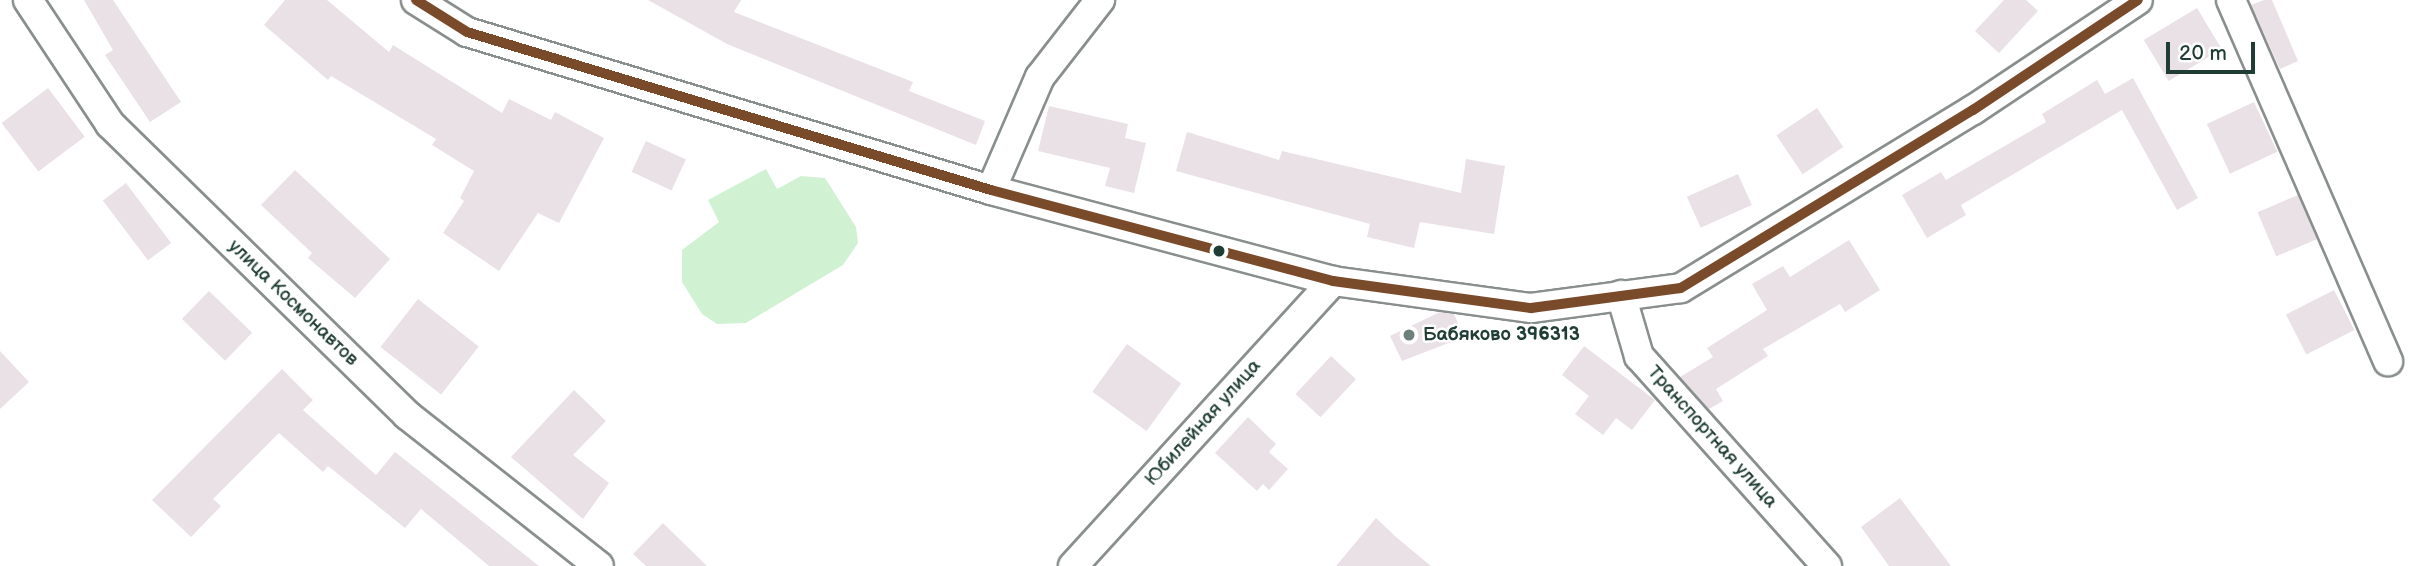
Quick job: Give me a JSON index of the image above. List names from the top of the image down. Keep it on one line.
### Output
{"streets":{"street":["улица Космонавтов","Юбилейная улица","Транспортная улица"]},"places":["Бабяково 396313"],"scale_bar":"20 m"}
